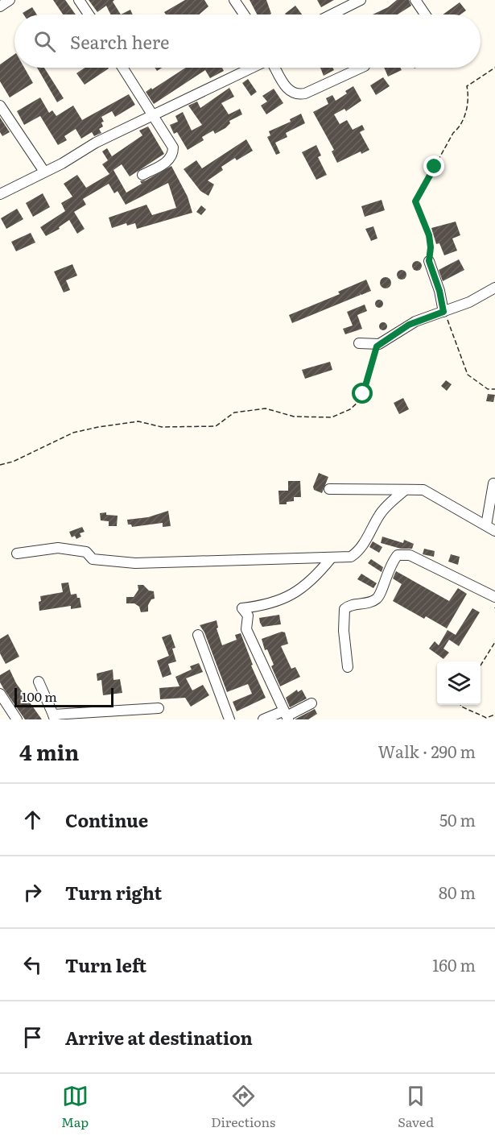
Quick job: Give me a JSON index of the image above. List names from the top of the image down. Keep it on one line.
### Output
{"scale_bar":"100 m","page":{"search":"Search here","scale":"100 m","heading":["4 min","Walk · 290 m"],"list":[["Continue","50 m"],["Turn right","80 m"],["Turn left","160 m"],"Arrive at destination"],"nav":["Map","Directions","Saved"]}}
